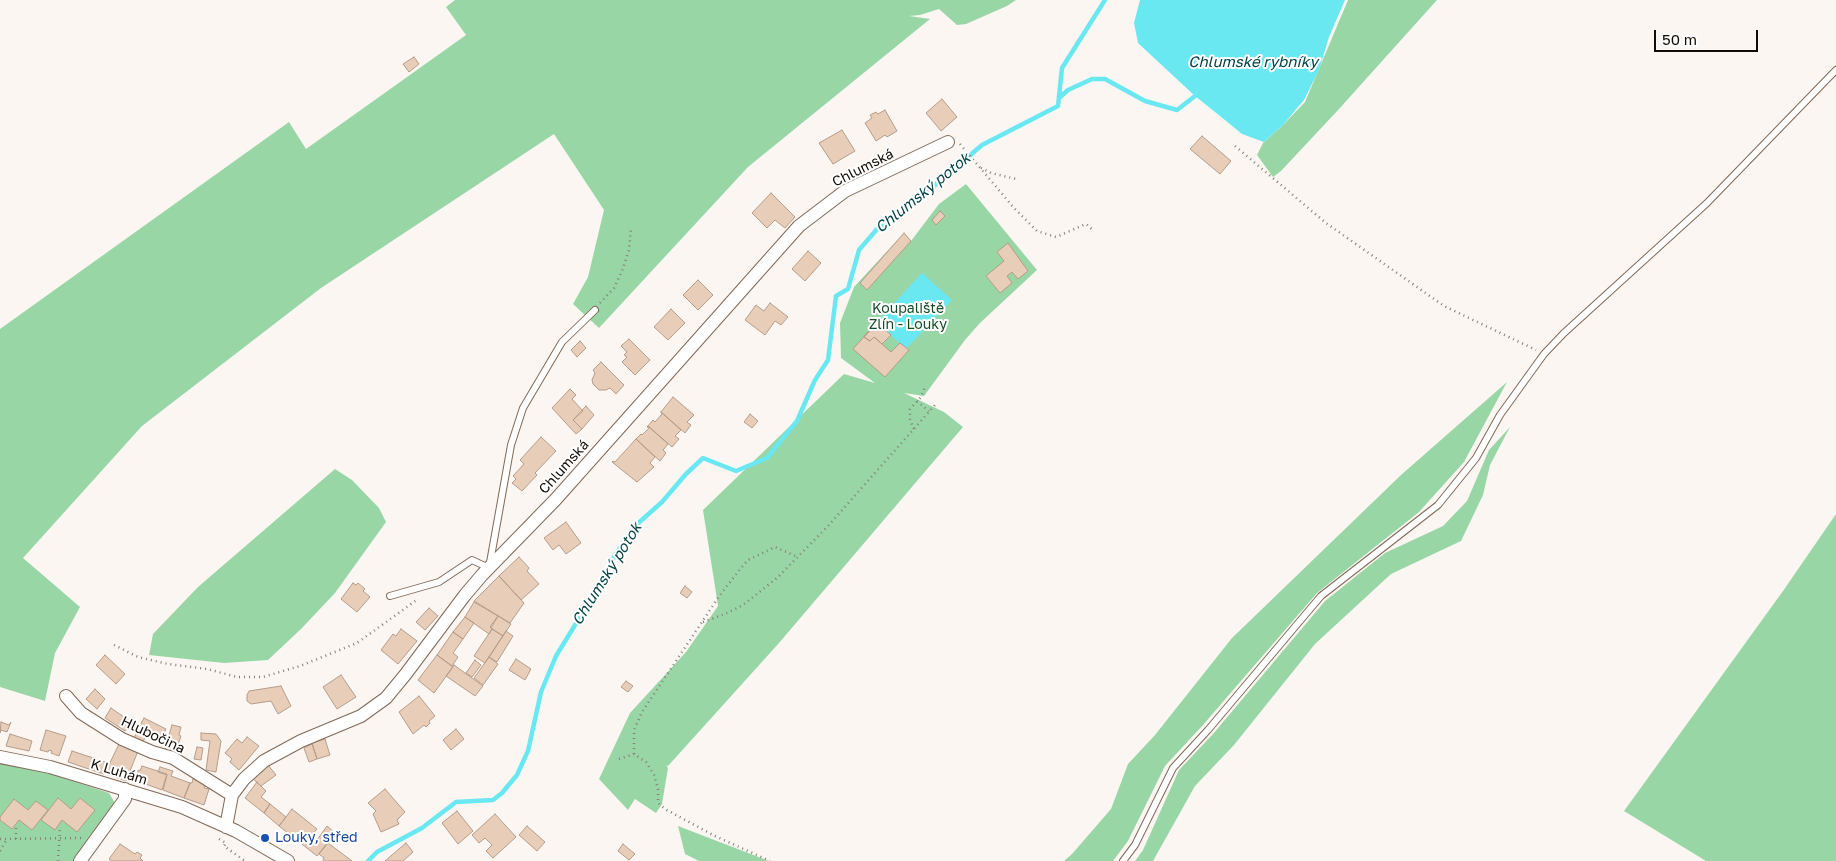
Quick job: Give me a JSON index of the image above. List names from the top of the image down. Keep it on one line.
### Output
{"streets":{"street":["Chlumská","Hlubočina","K Luhám"]},"crossings":[["Chlumská","Hlubočina"],["Chlumská","K Luhám"]],"water":["Chlumské rybníky","Chlumský potok"],"parks":["Koupaliště Zlín - Louky"],"places":["Louky, střed"],"scale_bar":"50 m"}
